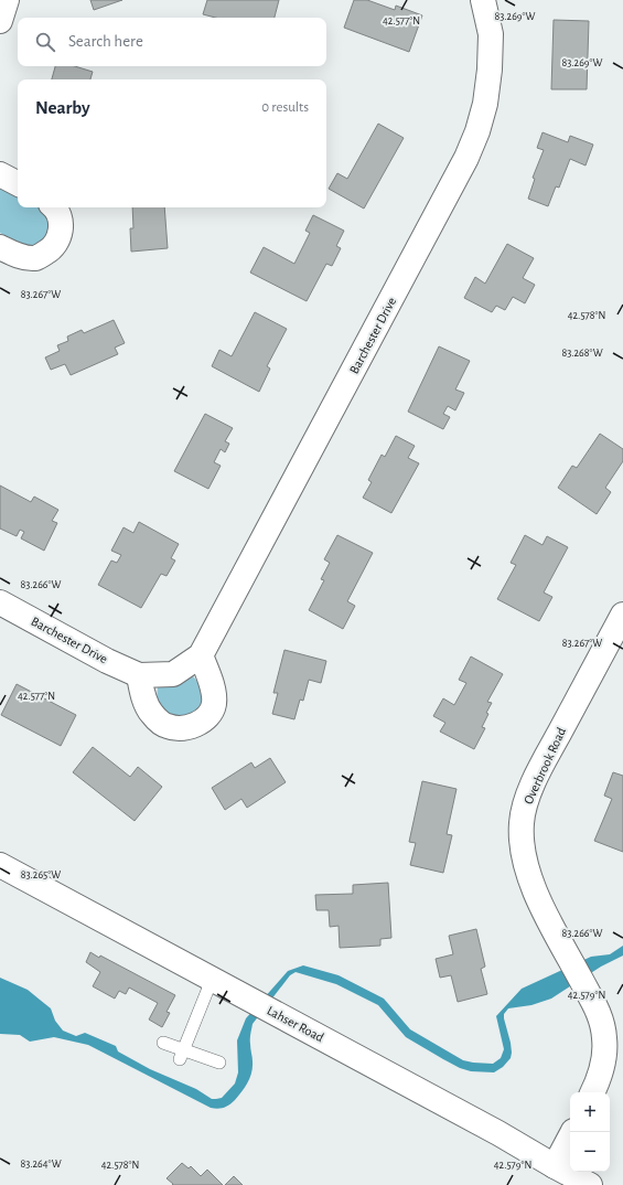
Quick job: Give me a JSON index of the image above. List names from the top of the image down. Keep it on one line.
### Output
{"streets":{"street":["Barchester Drive","Overbrook Road","Lahser Road"]},"page":{"search":"Search here","heading":["Nearby","0 results"],"map_buttons":["+","−"]},"coordinates":["83.269°W","42.577°N","83.267°W","42.578°N","83.268°W","83.266°W","83.265°W","42.579°N","83.264°W"]}
